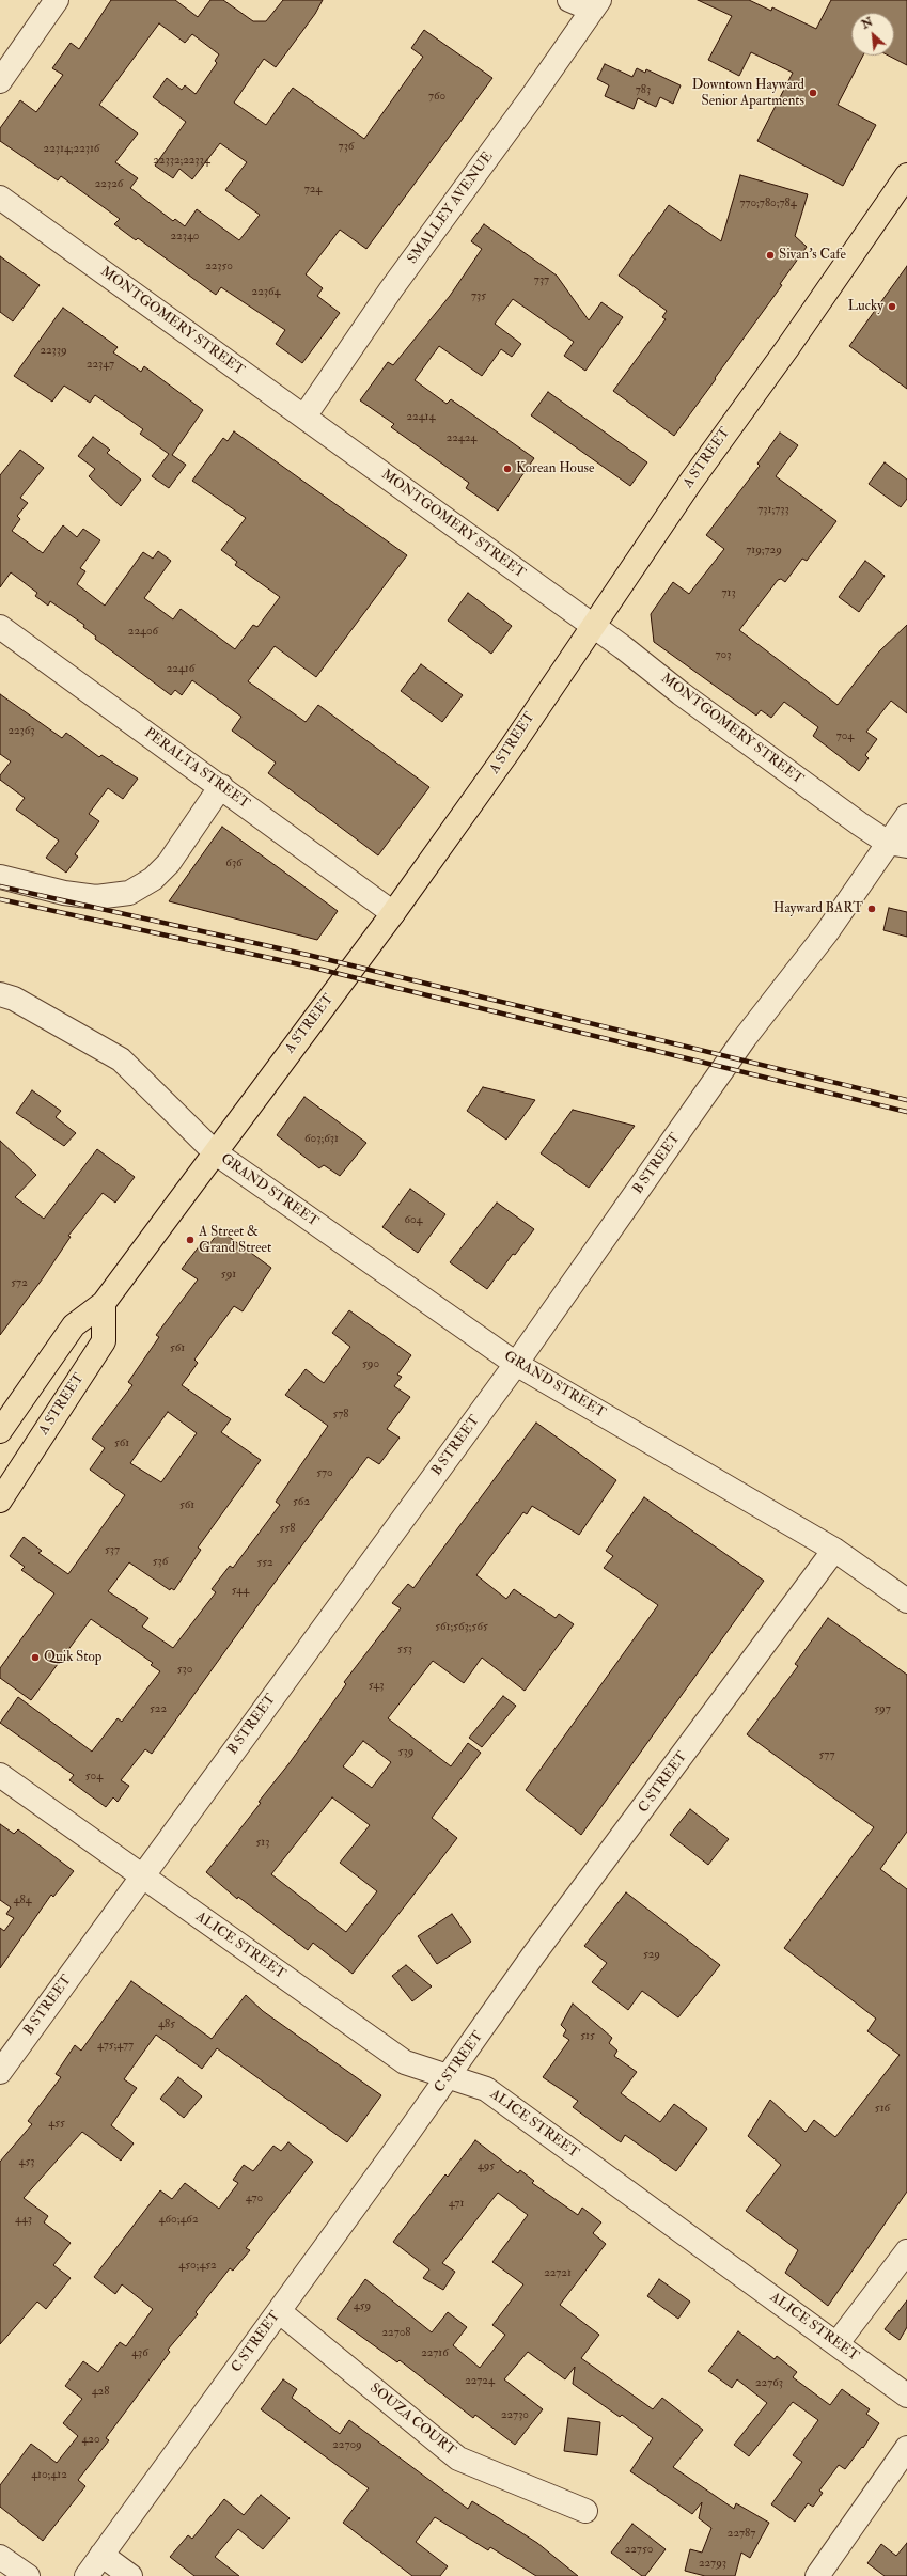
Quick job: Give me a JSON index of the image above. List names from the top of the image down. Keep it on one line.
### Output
{"streets":{"main road":["A STREET"],"street":["SMALLEY AVENUE","MONTGOMERY STREET","PERALTA STREET","B STREET","GRAND STREET","C STREET","ALICE STREET","SOUZA COURT"]},"crossings":[["SMALLEY AVENUE","MONTGOMERY STREET"],["MONTGOMERY STREET","A STREET"],["MONTGOMERY STREET","B STREET"],["A STREET","PERALTA STREET"],["A STREET","GRAND STREET"],["B STREET","GRAND STREET"],["B STREET","ALICE STREET"],["GRAND STREET","C STREET"],["C STREET","ALICE STREET"],["C STREET","SOUZA COURT"]],"places":["Downtown Hayward Senior Apartments","Sivan's Cafe","Lucky","Korean House","Hayward BART","A Street & Grand Street","Quik Stop"],"house_numbers":["783","760","736","22314;22316","22332;22334","22326","724","770;780;784","22340","22350","737","22364","735","22339","22347","22414","22424","731;733","719;729","713","22406","703","22416","22363","704","636","603;631","604","591","572","561","590","578","561","570","562","561","558","537","536","552","544","561;563;565","553","530","543","522","597","539","577","504","513","484","529","485","515","475;477","516","455","453","495","470","471","443","460;462","450;452","22721","459","22708","436","22716","22724","22763","428","22730","420","22709","410;412","22787","22750","22793"],"north":"top left"}
